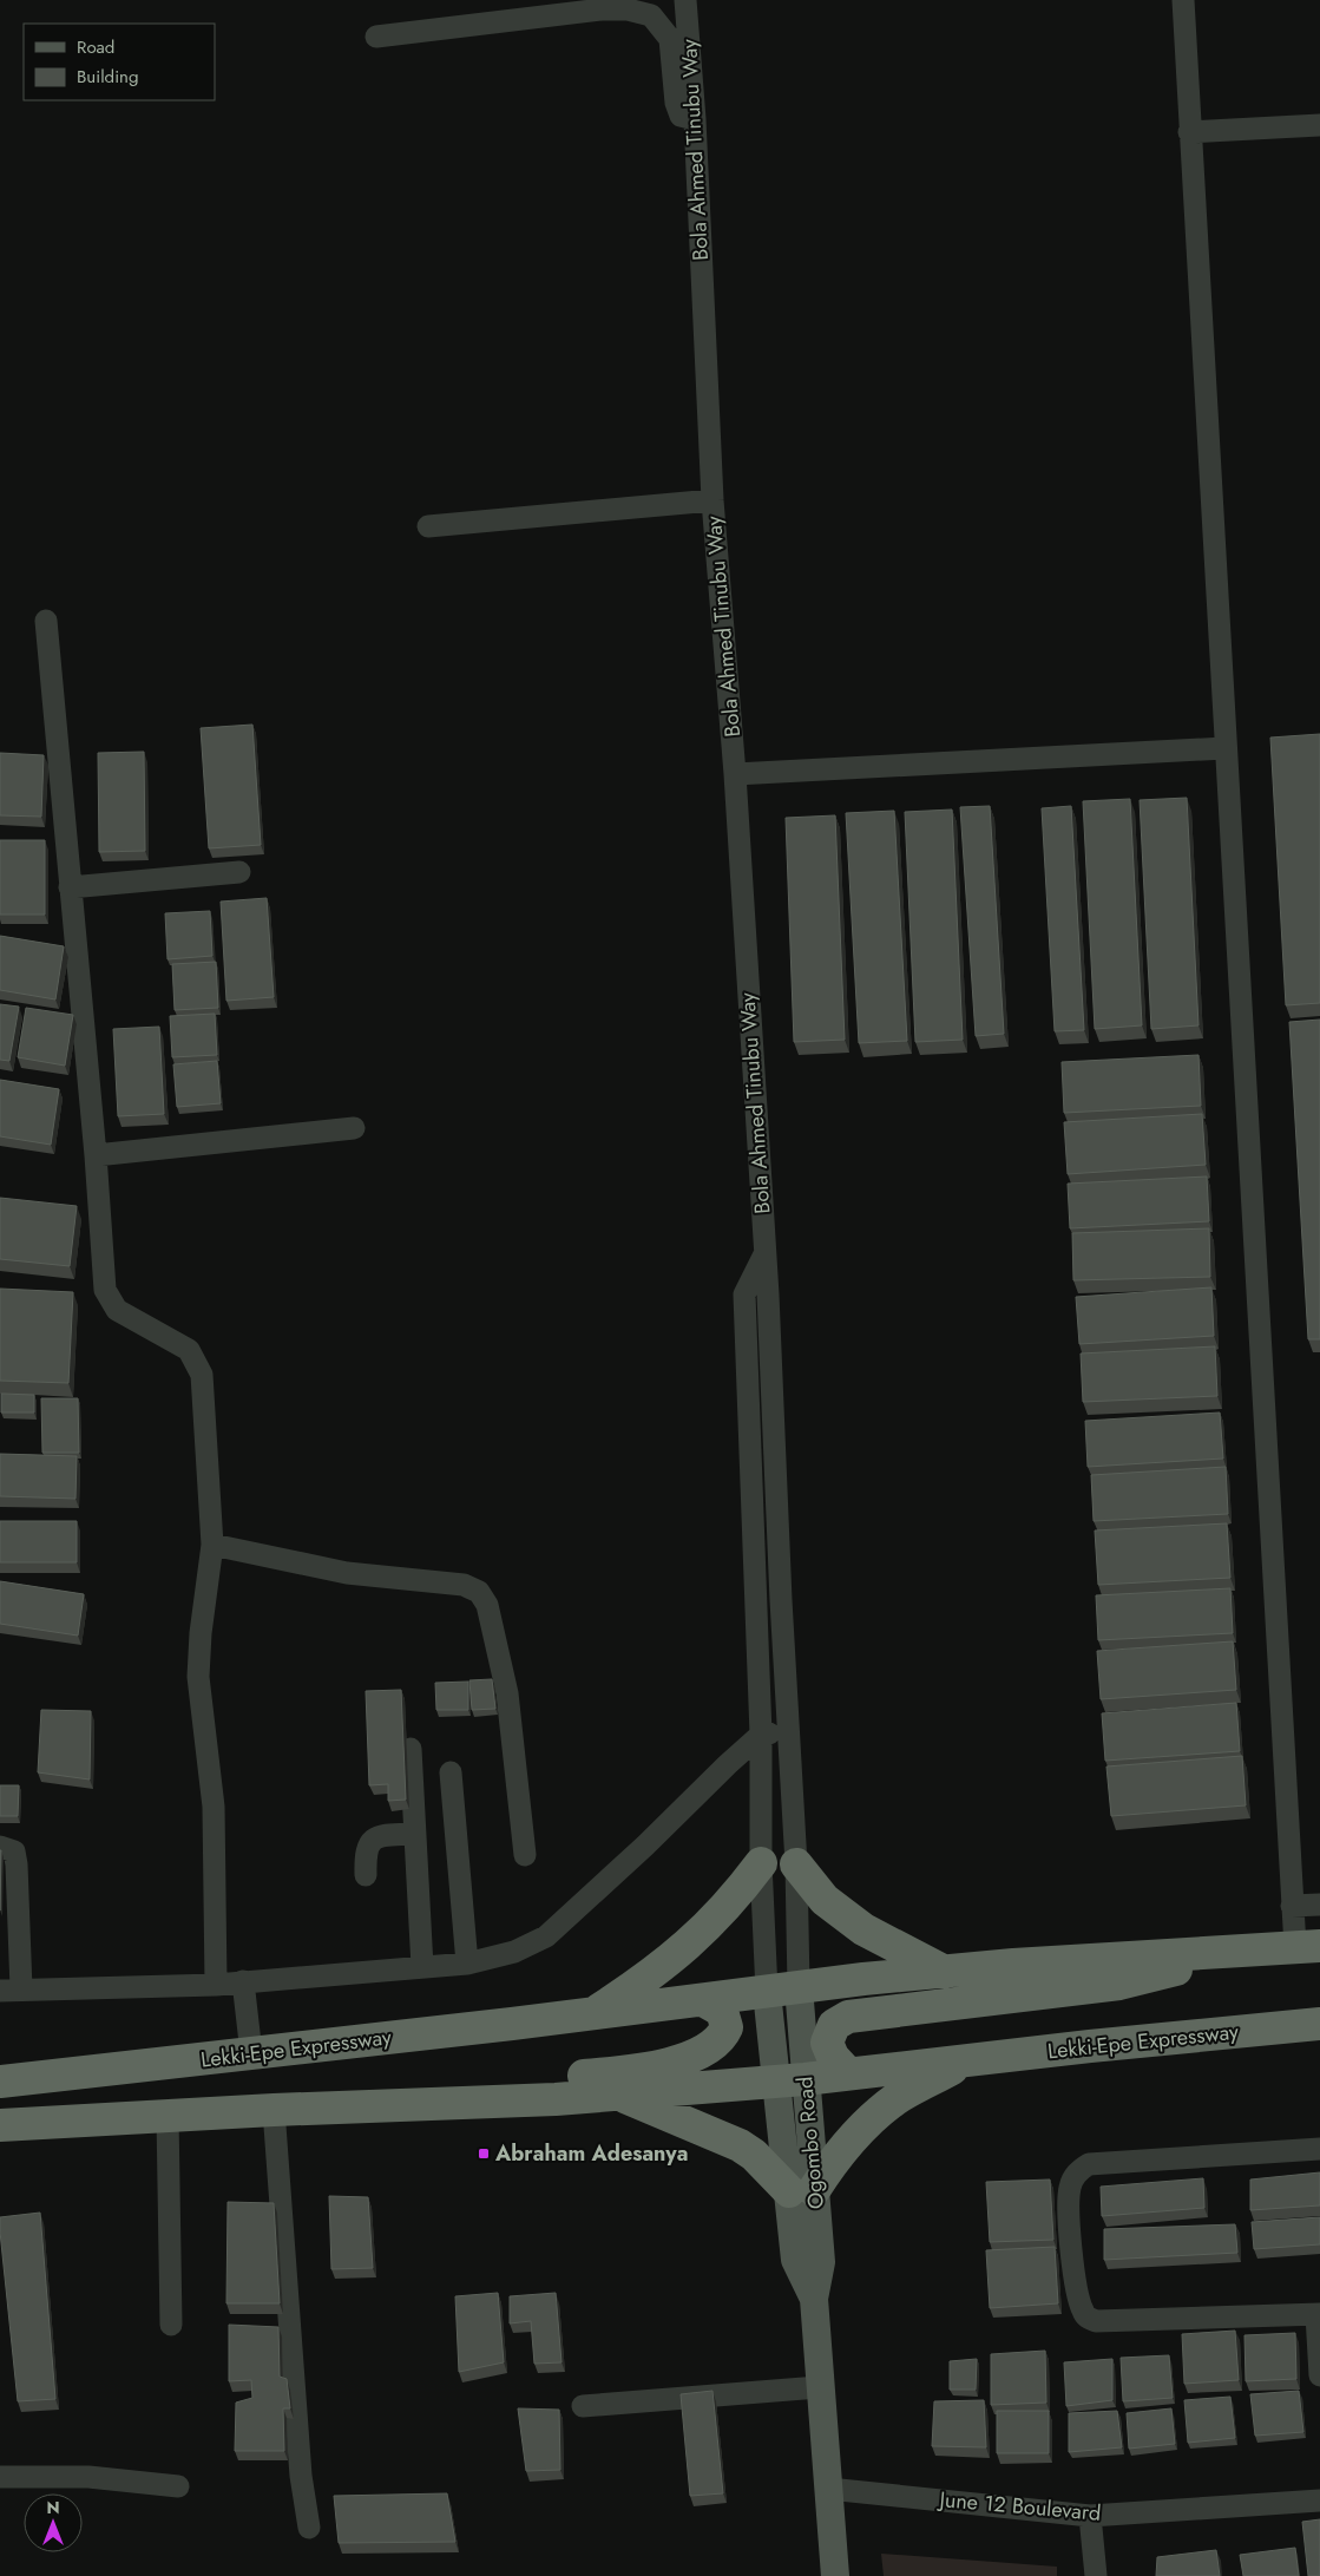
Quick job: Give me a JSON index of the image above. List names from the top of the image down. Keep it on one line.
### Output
{"streets":{"highway":["Lekki-Epe Expressway"],"main road":["Ogombo Road"],"street":["Bola Ahmed Tinubu Way","June 12 Boulevard"]},"crossings":[["Bola Ahmed Tinubu Way","Lekki-Epe Expressway"],["Bola Ahmed Tinubu Way","Ogombo Road"],["Lekki-Epe Expressway","Ogombo Road"],["Ogombo Road","June 12 Boulevard"]],"places":{"transit":["Abraham Adesanya"]},"legend":["Road","Building"],"north":"top"}
